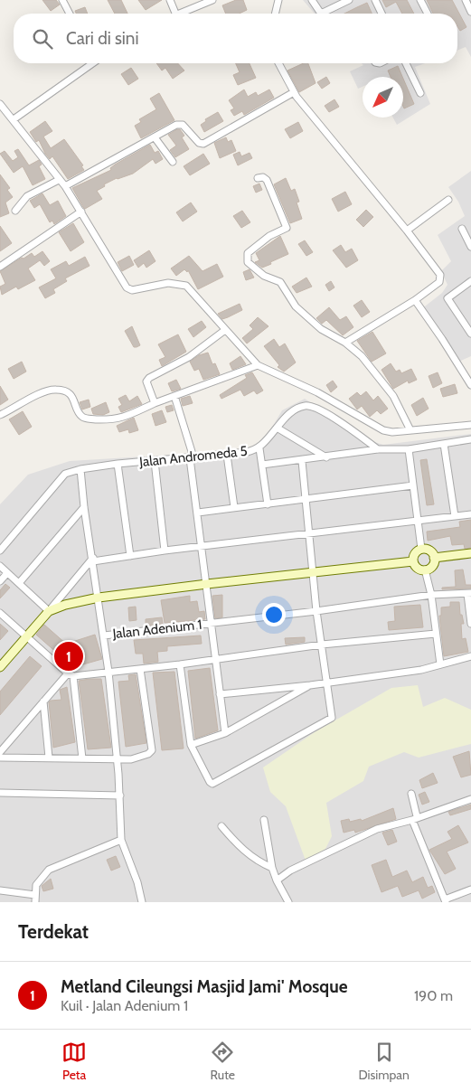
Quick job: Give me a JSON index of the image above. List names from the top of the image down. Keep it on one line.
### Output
{"streets":{"street":["Jalan Andromeda 5","Jalan Adenium 1"]},"north":"bottom left","page":{"search":"Cari di sini","pins":"1","heading":"Terdekat","list":[{"mark":"1","name":"Metland Cileungsi Masjid Jami' Mosque","note":"Kuil · Jalan Adenium 1","value":"190 m"}],"nav":["Peta","Rute","Disimpan"]}}
